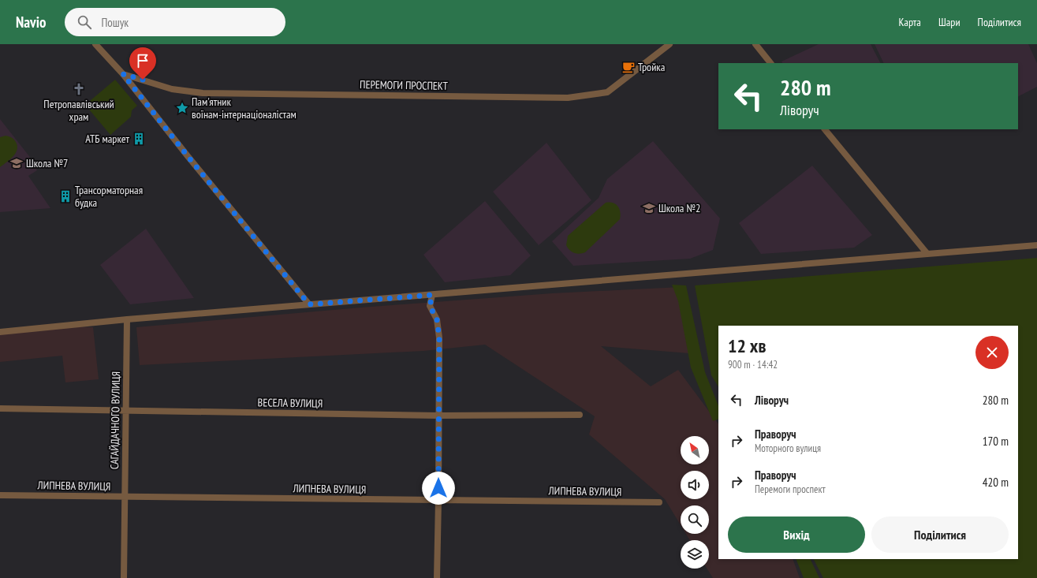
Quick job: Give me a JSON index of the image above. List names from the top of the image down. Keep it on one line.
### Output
{"streets":{"street":["ПЕРЕМОГИ ПРОСПЕКТ","ВЕСЕЛА ВУЛИЦЯ","САГАЙДАЧНОГО ВУЛИЦЯ","ЛИПНЕВА ВУЛИЦЯ"]},"crossings":[["ВЕСЕЛА ВУЛИЦЯ","САГАЙДАЧНОГО ВУЛИЦЯ"],["САГАЙДАЧНОГО ВУЛИЦЯ","ЛИПНЕВА ВУЛИЦЯ"]],"places":{"cafe":["Тройка"],"church":["Петропавлівський храм"],"place":["Пам'ятник воїнам-інтернаціоналістам"],"building":["АТБ маркет","Трансорматорная будка"],"school or university":["Школа №7","Школа №2"]},"north":"top left","page":{"header":"Navio","search":"Пошук","nav":["Карта","Шари","Поділитися"],"turn":["280 m","Ліворуч"],"heading":["12 хв","900 m · 14:42"],"list":[{"name":"Ліворуч","value":"280 m"},{"name":"Праворуч","note":"Моторного вулиця","value":"170 m"},{"name":"Праворуч","note":"Перемоги проспект","value":"420 m"}],"buttons":["Вихід","Поділитися"]}}
